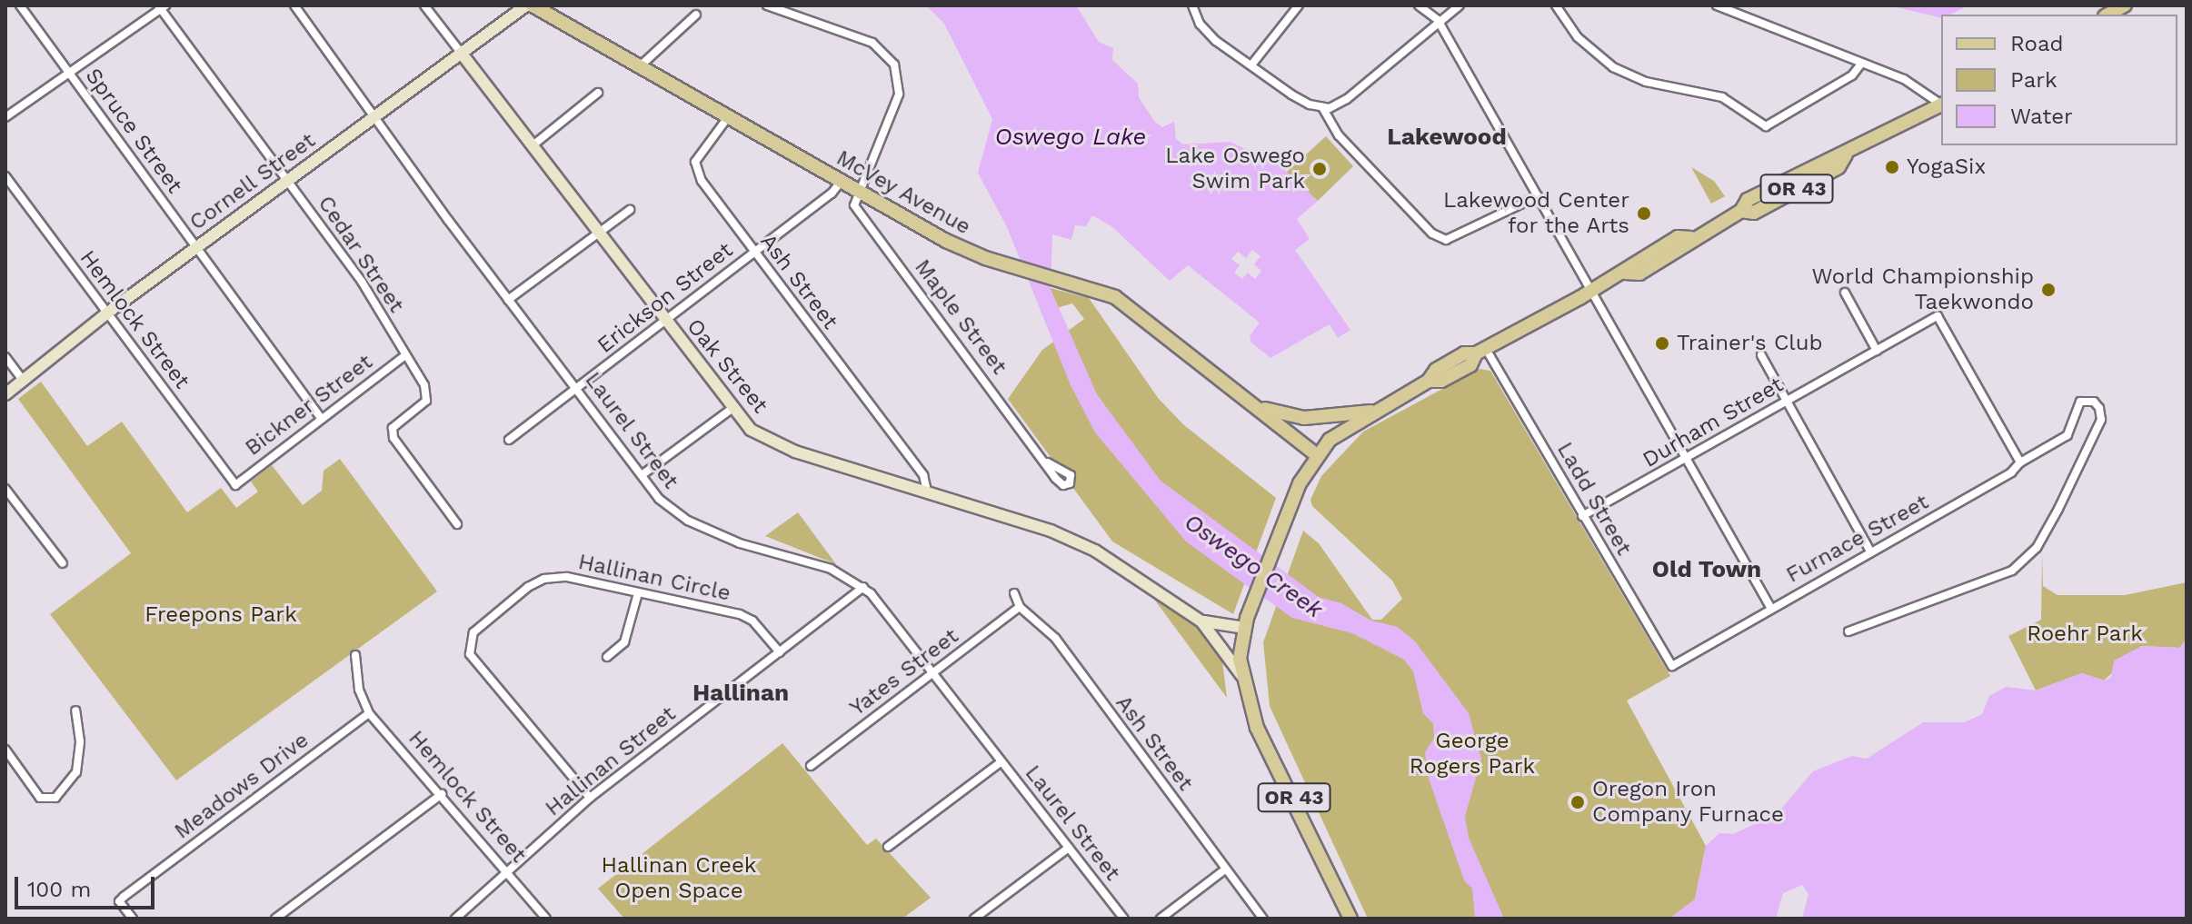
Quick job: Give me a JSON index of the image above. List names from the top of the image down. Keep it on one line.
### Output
{"streets":{"main road":["OR 43","McVey Avenue"],"street":["Spruce Street","Cornell Street","Cedar Street","Ash Street","Erickson Street","Maple Street","Hemlock Street","Oak Street","Bickner Street","Durham Street","Laurel Street","Ladd Street","Furnace Street","Hallinan Circle","Yates Street","Hallinan Street","Meadows Drive"]},"crossings":[["Spruce Street","Cornell Street"],["Spruce Street","Bickner Street"],["Cornell Street","Cedar Street"],["Cornell Street","Hemlock Street"],["Cornell Street","Oak Street"],["Cornell Street","Laurel Street"],["OR 43","McVey Avenue"],["OR 43","Oak Street"],["OR 43","Ladd Street"],["McVey Avenue","Ash Street"],["McVey Avenue","Erickson Street"],["McVey Avenue","Maple Street"],["Cedar Street","Bickner Street"],["Ash Street","Erickson Street"],["Ash Street","Oak Street"],["Ash Street","Yates Street"],["Erickson Street","Oak Street"],["Erickson Street","Laurel Street"],["Hemlock Street","Bickner Street"],["Hemlock Street","Hallinan Street"],["Hemlock Street","Meadows Drive"],["Durham Street","Ladd Street"],["Durham Street","Furnace Street"],["Laurel Street","Yates Street"],["Laurel Street","Hallinan Street"],["Ladd Street","Furnace Street"],["Hallinan Circle","Hallinan Street"]],"districts":["Lakewood","Old Town","Hallinan"],"water":["Oswego Lake","Oswego Creek"],"parks":["Freepons Park","Roehr Park","George Rogers Park","Hallinan Creek Open Space"],"places":["YogaSix","Lake Oswego Swim Park","Lakewood Center for the Arts","World Championship Taekwondo","Trainer's Club","Oregon Iron Company Furnace"],"legend":["Road","Park","Water"],"scale_bar":"100 m"}
